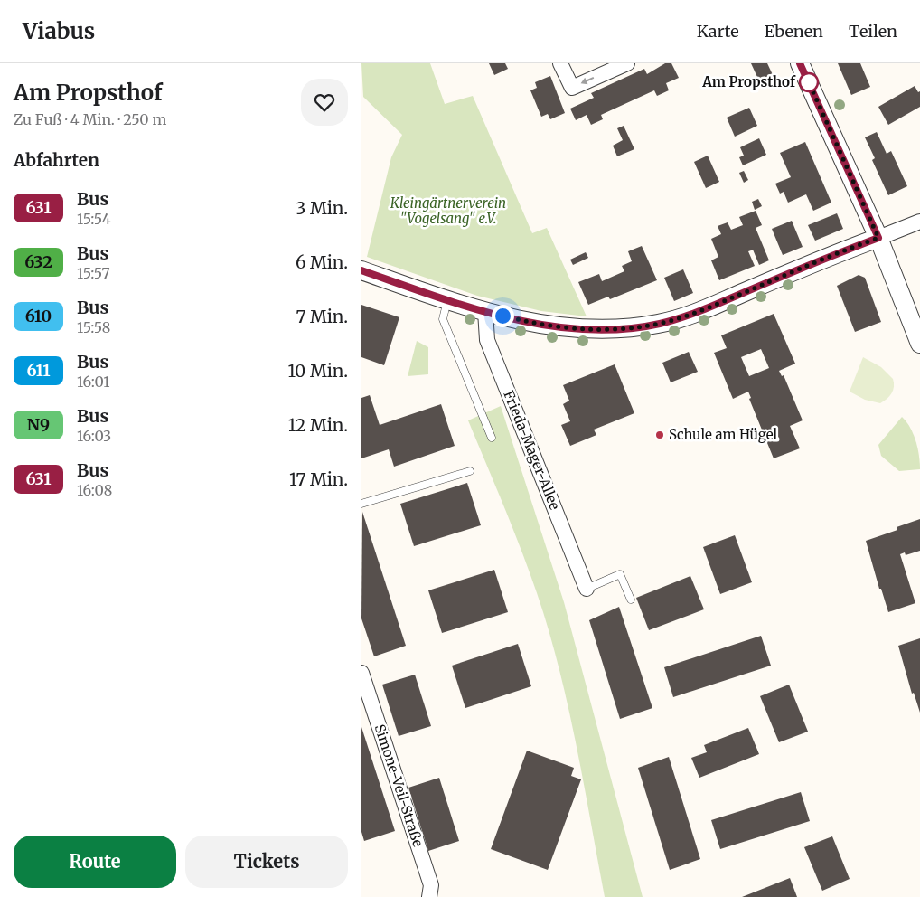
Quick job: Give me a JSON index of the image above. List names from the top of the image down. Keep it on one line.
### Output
{"streets":{"street":["Frieda-Mager-Allee","Simone-Veil-Straße"]},"parks":["Kleingärtnerverein \"Vogelsang\" e.V."],"places":["Am Propsthof","Schule am Hügel"],"lines":["bus line 631"],"page":{"header":"Viabus","nav":["Karte","Ebenen","Teilen"],"heading":[["Am Propsthof","Zu Fuß · 4 Min. · 250 m"],"Abfahrten"],"list":[{"mark":"631","name":"Bus","note":"15:54","value":"3 Min."},{"mark":"632","name":"Bus","note":"15:57","value":"6 Min."},{"mark":"610","name":"Bus","note":"15:58","value":"7 Min."},{"mark":"611","name":"Bus","note":"16:01","value":"10 Min."},{"mark":"N9","name":"Bus","note":"16:03","value":"12 Min."},{"mark":"631","name":"Bus","note":"16:08","value":"17 Min."}],"buttons":["Route","Tickets"]}}
